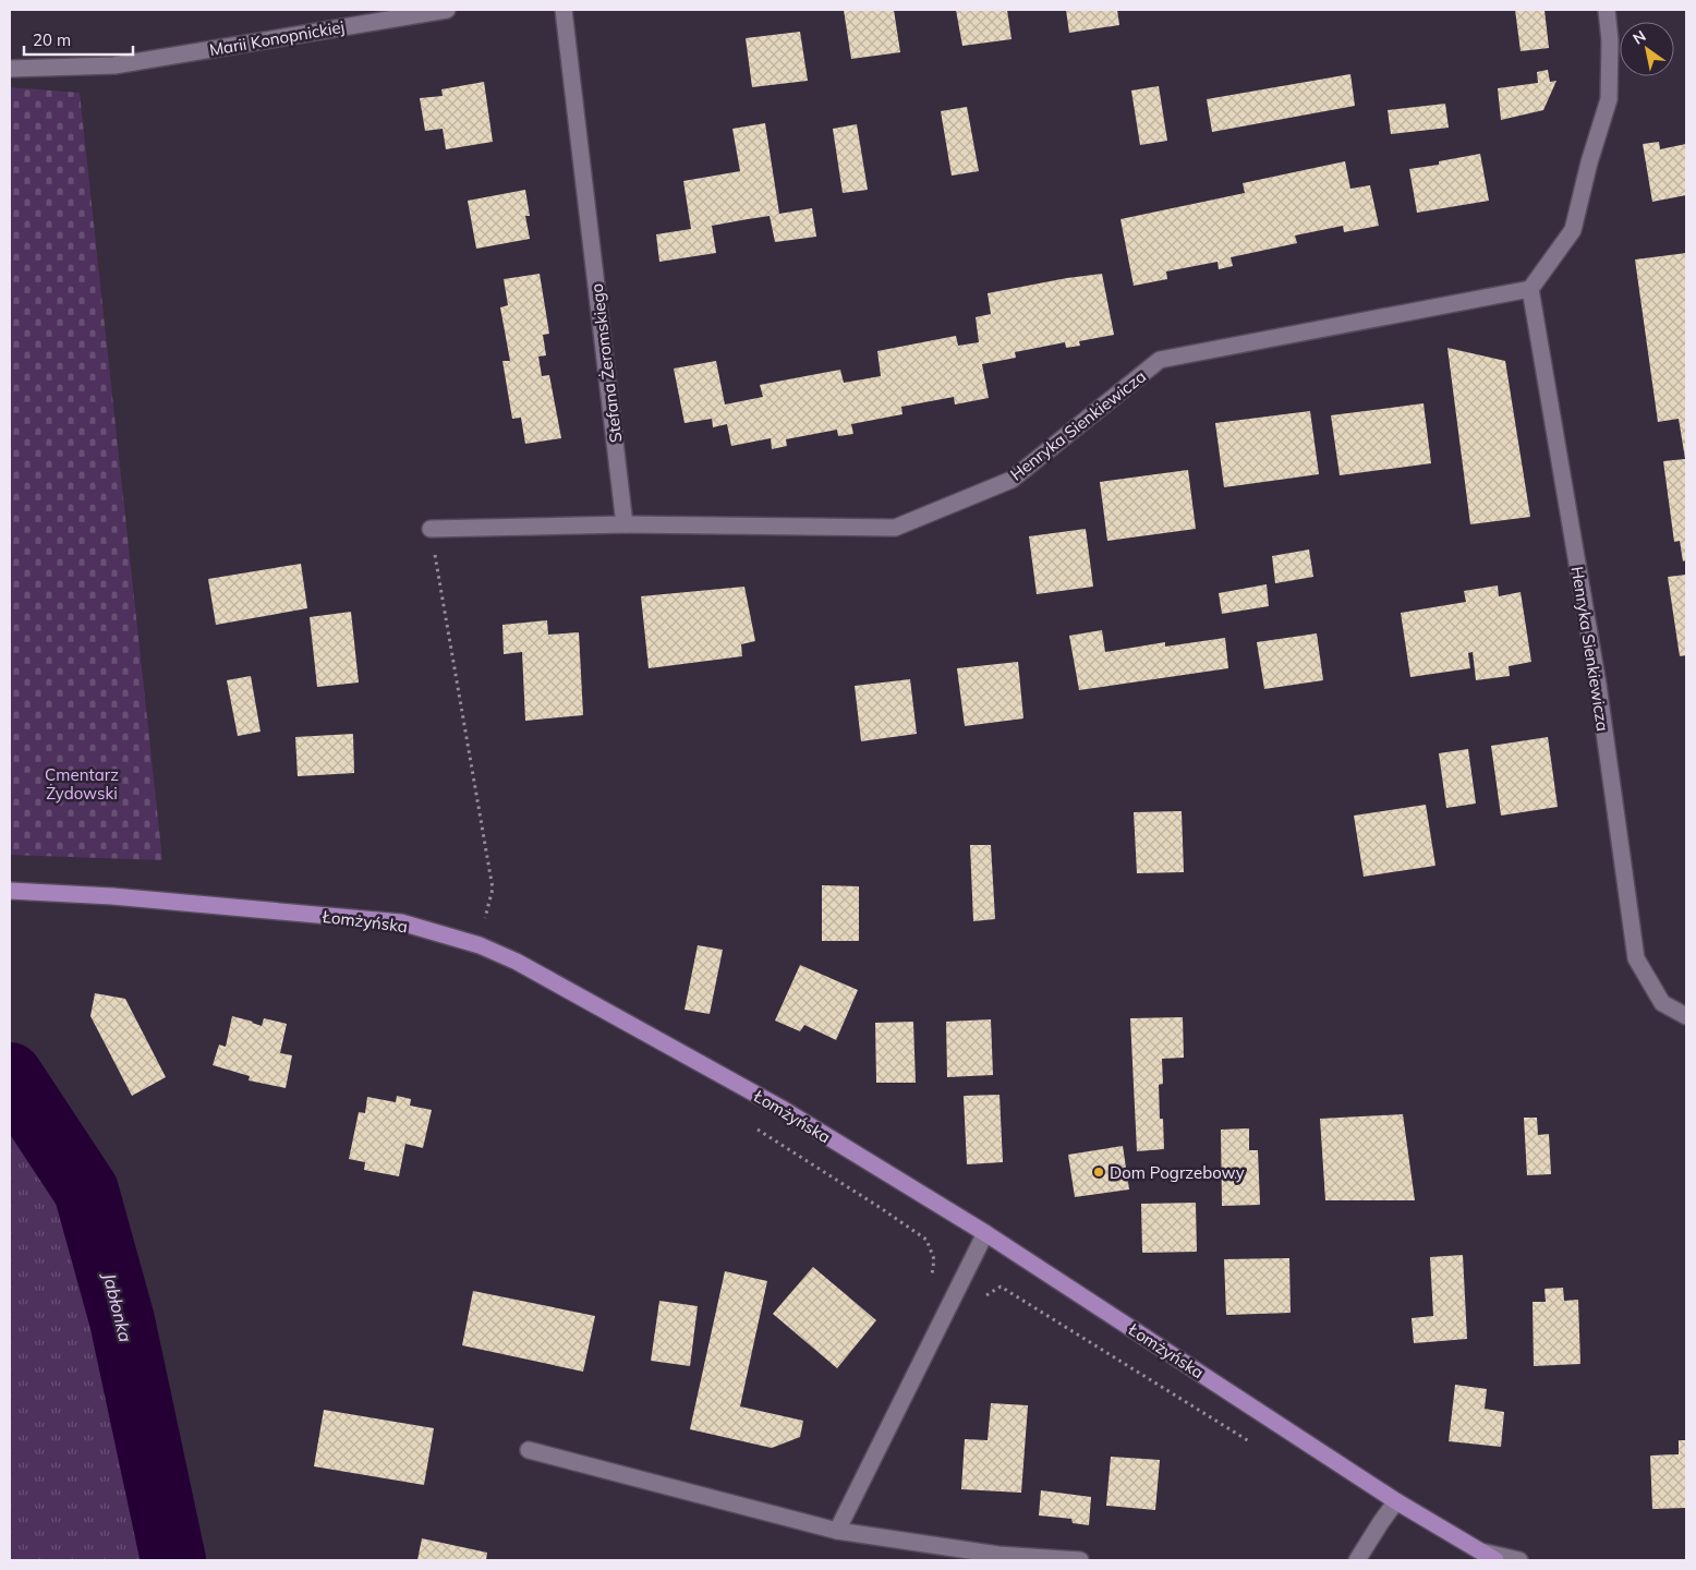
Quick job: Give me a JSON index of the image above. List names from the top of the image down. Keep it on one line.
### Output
{"streets":{"main road":["Łomżyńska"],"street":["Marii Konopnickiej","Stefana Żeromskiego","Henryka Sienkiewicza"]},"crossings":[["Stefana Żeromskiego","Henryka Sienkiewicza"]],"water":["Jabłonka"],"parks":["Cmentarz Żydowski"],"places":["Dom Pogrzebowy"],"scale_bar":"20 m","north":"top left"}
